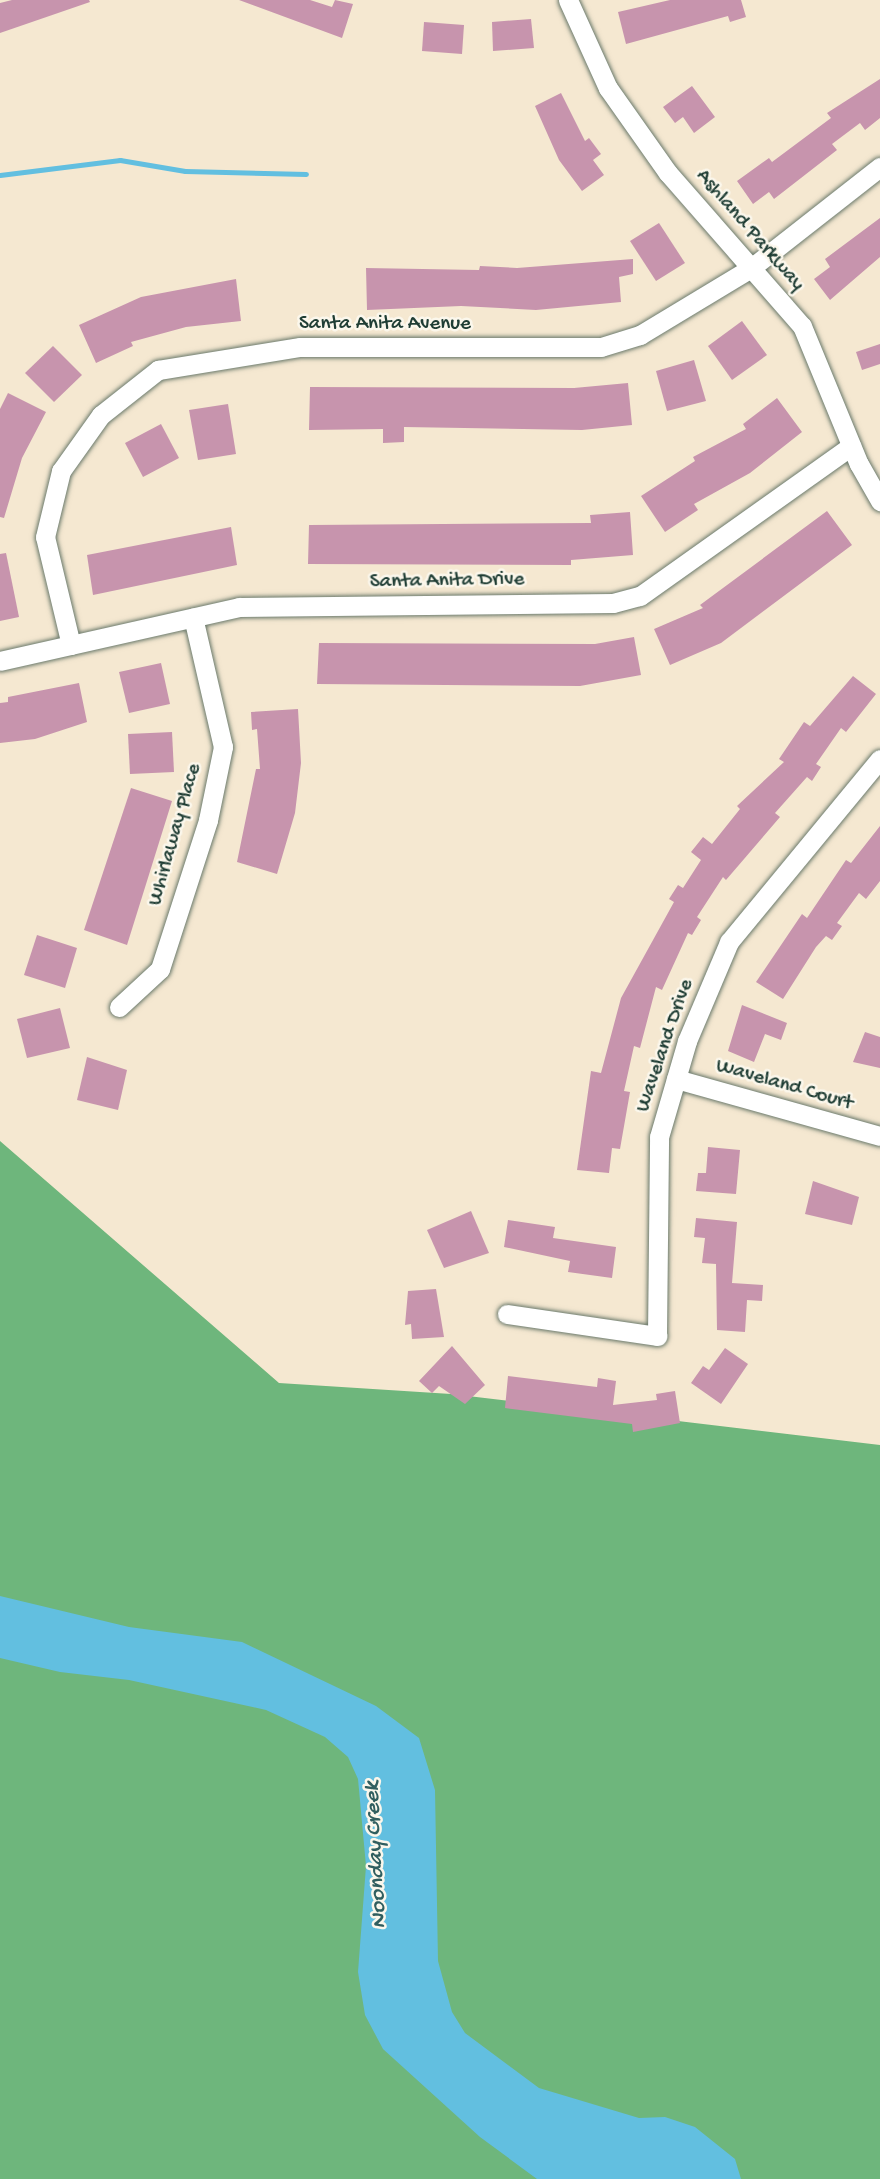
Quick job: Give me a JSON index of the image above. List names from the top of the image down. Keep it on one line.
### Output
{"streets":{"street":["Ashland Parkway","Santa Anita Avenue","Santa Anita Drive","Whirlaway Place","Waveland Drive","Waveland Court"]},"crossings":[["Ashland Parkway","Santa Anita Avenue"],["Ashland Parkway","Santa Anita Drive"],["Santa Anita Avenue","Santa Anita Drive"],["Santa Anita Drive","Whirlaway Place"],["Waveland Drive","Waveland Court"]],"water":["Noonday Creek"]}
